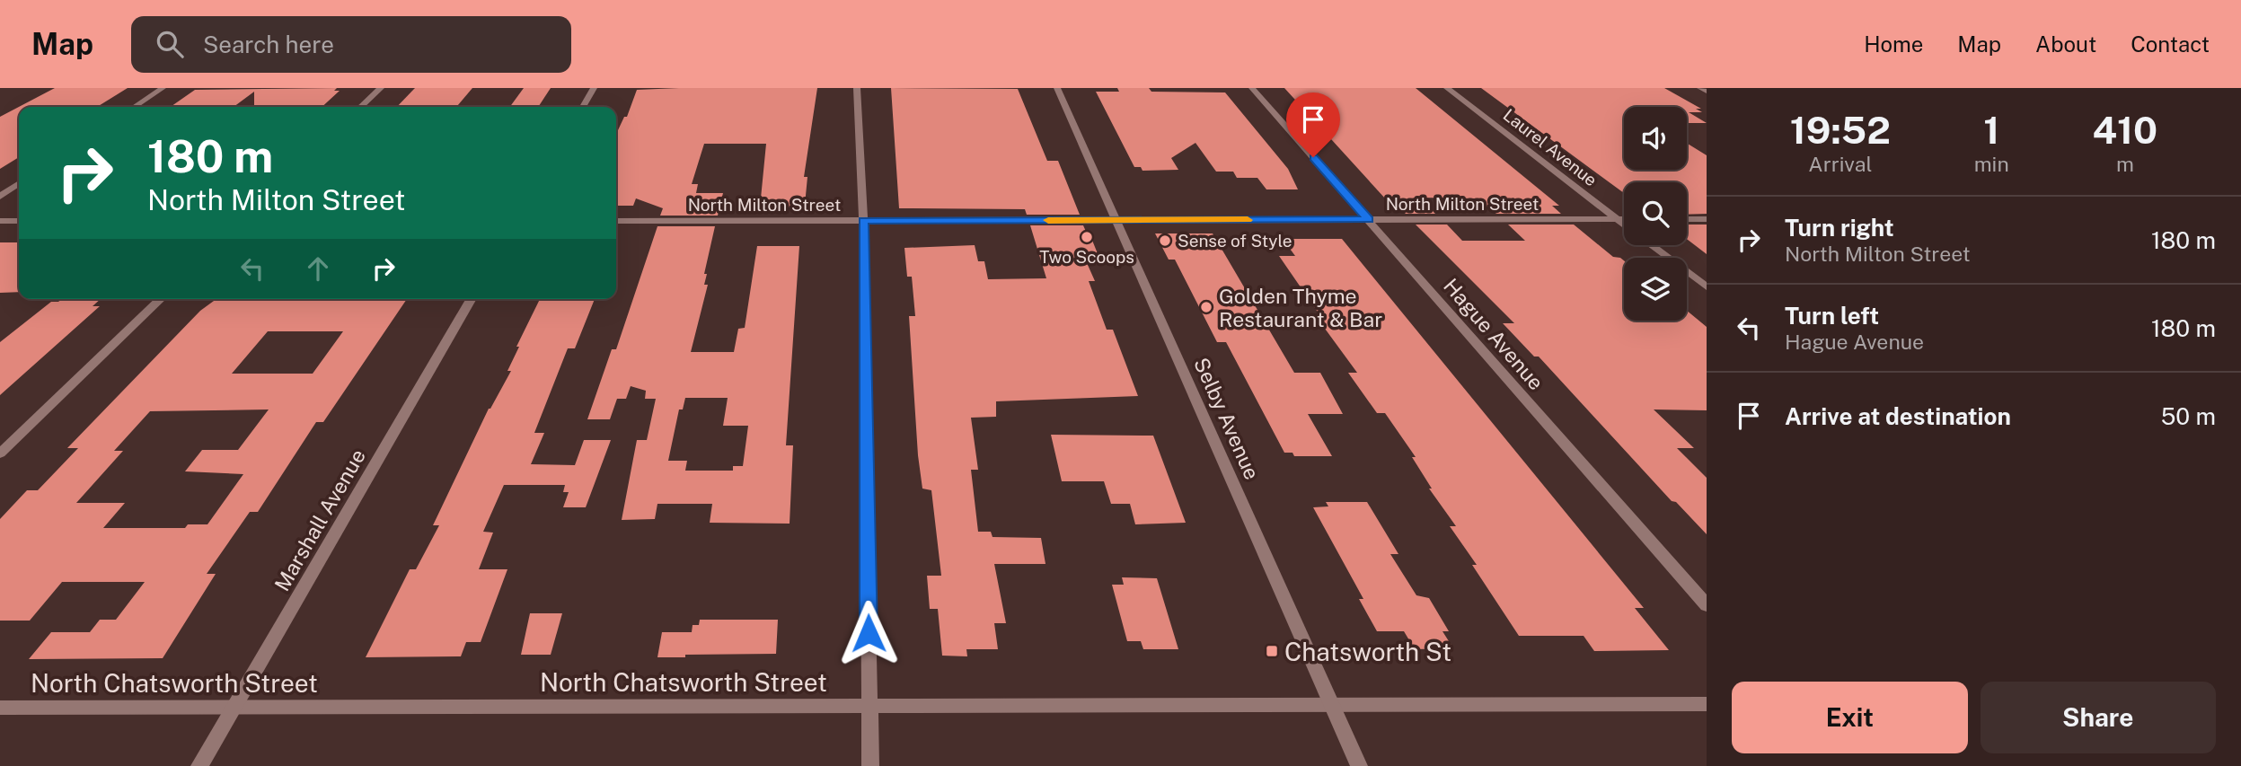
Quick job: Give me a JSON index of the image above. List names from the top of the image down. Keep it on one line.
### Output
{"streets":{"street":["Laurel Avenue","North Milton Street","Hague Avenue","Selby Avenue","Marshall Avenue","North Chatsworth Street"]},"crossings":[["Laurel Avenue","North Milton Street"],["North Milton Street","Hague Avenue"],["North Milton Street","Selby Avenue"],["Selby Avenue","North Chatsworth Street"],["Marshall Avenue","North Chatsworth Street"]],"places":{"other":["Two Scoops","Sense of Style","Golden Thyme Restaurant & Bar"],"transit":["Chatsworth St"]},"page":{"header":"Map","search":"Search here","nav":["Home","Map","About","Contact"],"eta":["19:52","Arrival","1","min","410","m"],"turn":["180 m","North Milton Street"],"list":[{"name":"Turn right","note":"North Milton Street","value":"180 m"},{"name":"Turn left","note":"Hague Avenue","value":"180 m"},{"name":"Arrive at destination","value":"50 m"}],"buttons":["Exit","Share"]}}
